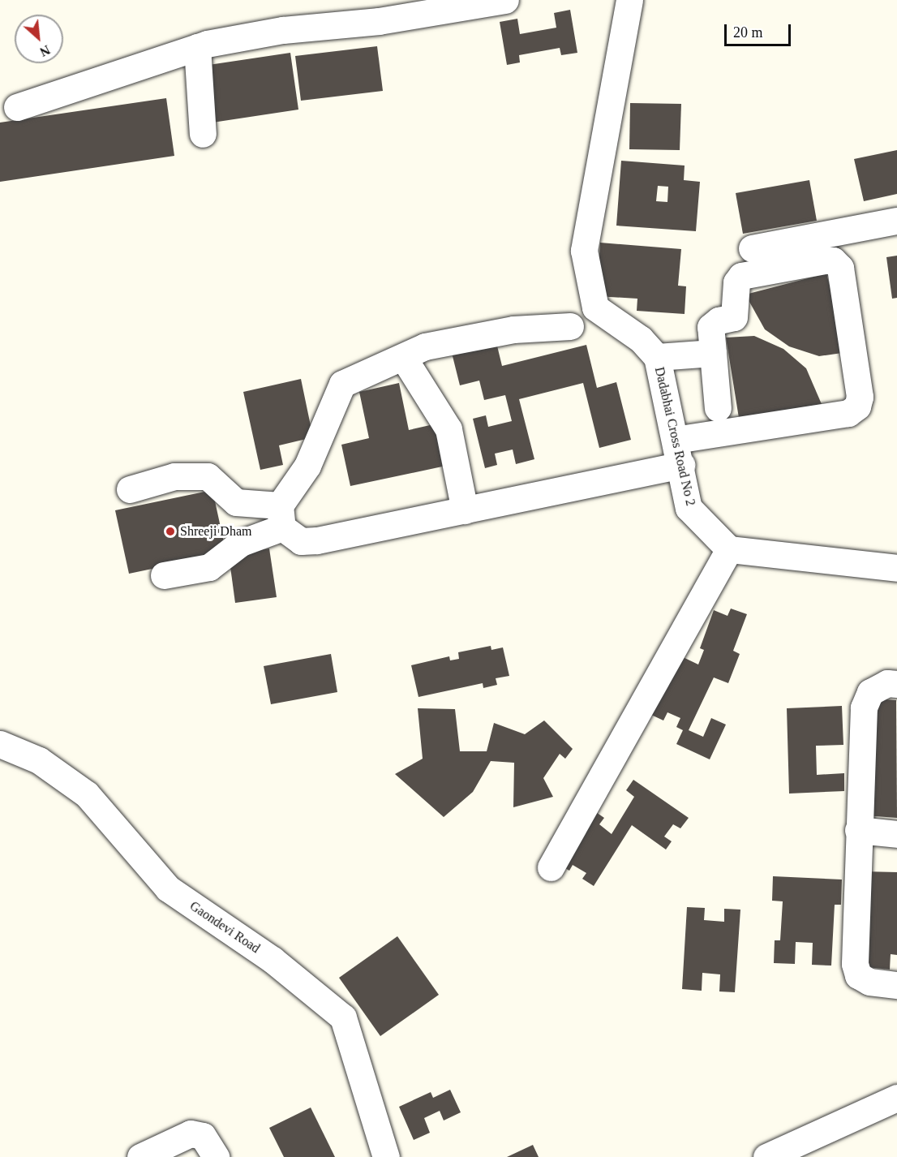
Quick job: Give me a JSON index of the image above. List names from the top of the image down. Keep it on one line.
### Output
{"streets":{"street":["Dadabhai Cross Road No 2","Gaondevi Road"]},"places":["Shreeji Dham"],"scale_bar":"20 m","north":"bottom right"}
